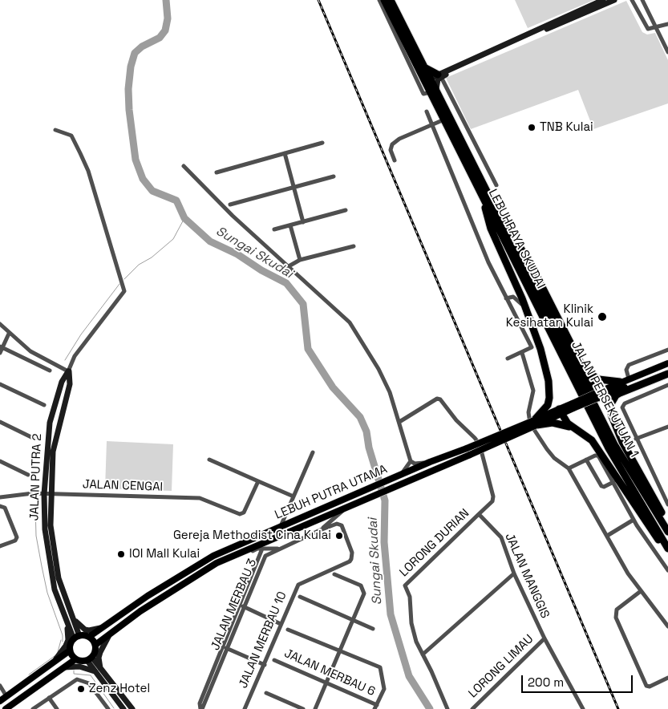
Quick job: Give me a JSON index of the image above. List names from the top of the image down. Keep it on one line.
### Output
{"streets":{"highway":["LEBUHRAYA SKUDAI","JALAN PERSEKUTUAN 1"],"main road":["LEBUH PUTRA UTAMA"],"street":["JALAN PUTRA 2","JALAN CENGAI","LORONG DURIAN","JALAN MANGGIS","JALAN MERBAU 3","JALAN MERBAU 10","LORONG LIMAU","JALAN MERBAU 6"]},"crossings":[["LEBUHRAYA SKUDAI","JALAN PERSEKUTUAN 1"],["JALAN PUTRA 2","JALAN CENGAI"],["JALAN PUTRA 2","LEBUH PUTRA UTAMA"],["LORONG DURIAN","JALAN MANGGIS"],["JALAN MANGGIS","LORONG LIMAU"],["JALAN MERBAU 3","JALAN MERBAU 10"]],"water":["Sungai Skudai"],"places":["TNB Kulai","Klinik Kesihatan Kulai","Gereja Methodist Cina Kulai","IOI Mall Kulai","Zenz Hotel"],"scale_bar":"200 m"}
